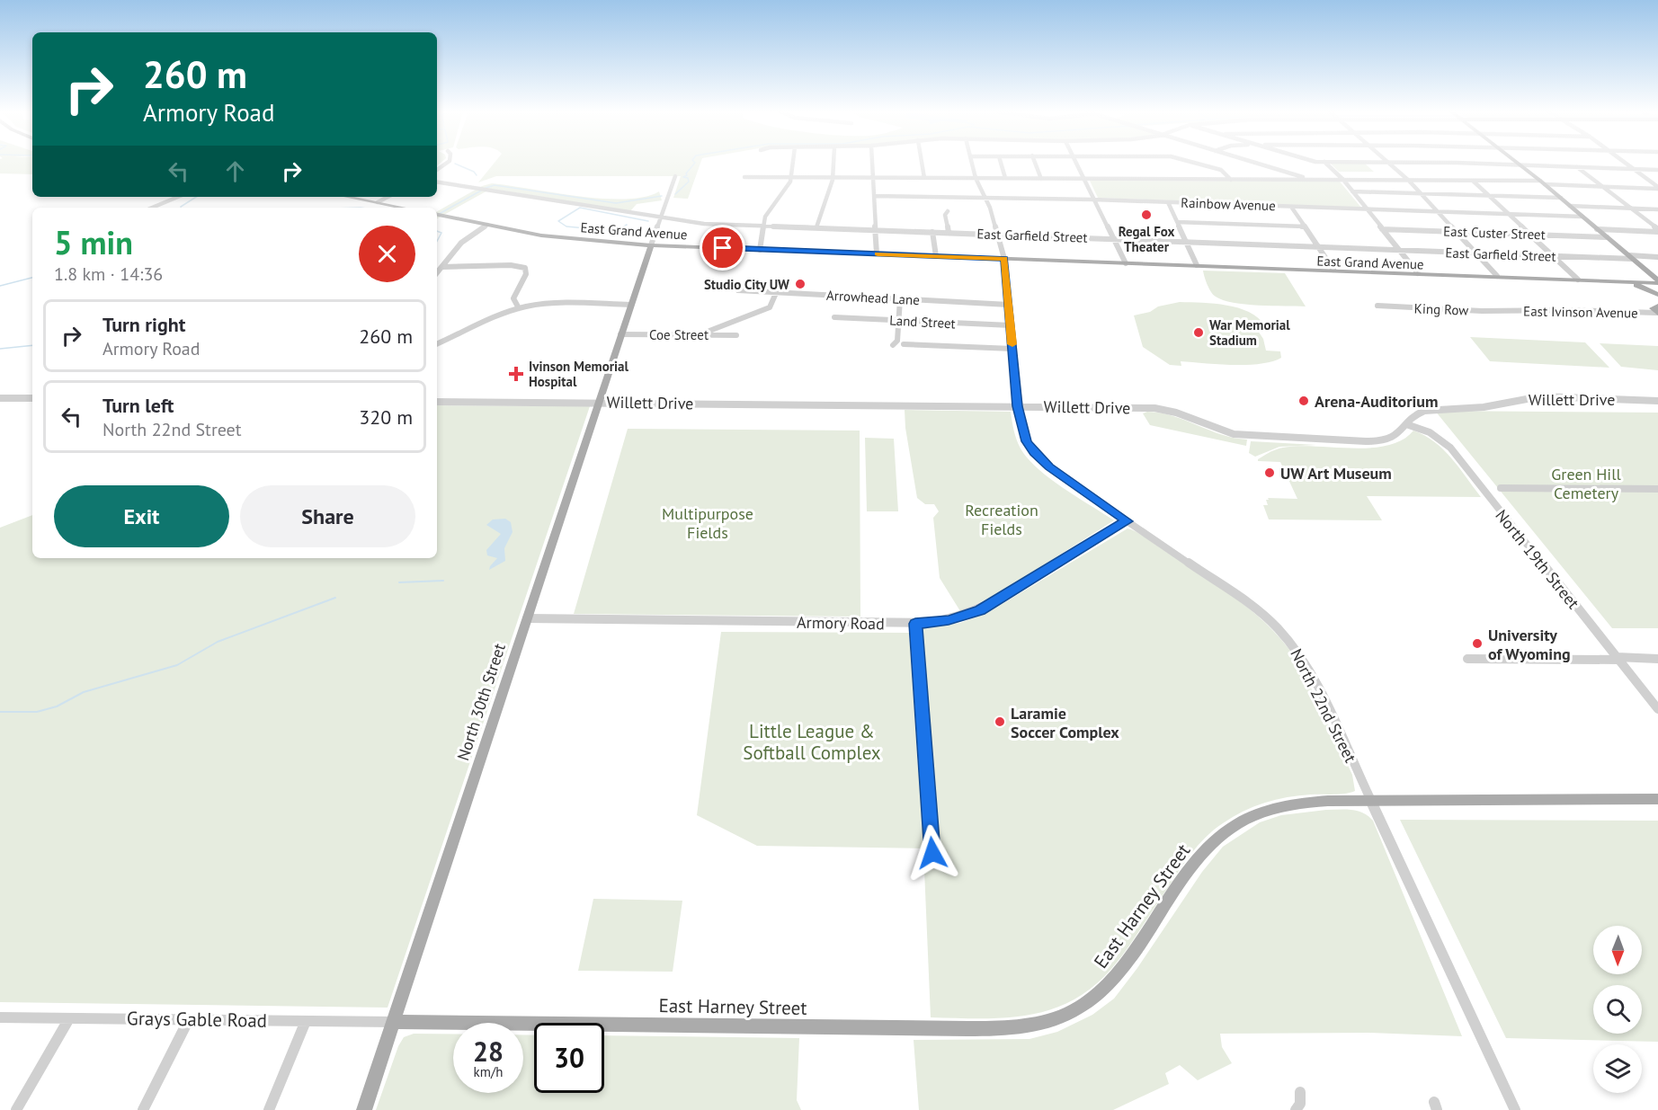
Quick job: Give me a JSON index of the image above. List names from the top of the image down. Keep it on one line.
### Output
{"streets":{"main road":["East Grand Avenue","North 30th Street","East Harney Street"],"street":["Rainbow Avenue","East Custer Street","East Garfield Street","Arrowhead Lane","King Row","East Ivinson Avenue","Land Street","Coe Street","Willett Drive","North 19th Street","Armory Road","North 22nd Street","Grays Gable Road"]},"crossings":[["Rainbow Avenue","North 22nd Street"],["East Grand Avenue","North 30th Street"],["East Grand Avenue","North 22nd Street"],["East Garfield Street","North 22nd Street"],["Arrowhead Lane","North 22nd Street"],["King Row","East Ivinson Avenue"],["Land Street","North 22nd Street"],["Coe Street","North 30th Street"],["Willett Drive","North 19th Street"],["Willett Drive","North 30th Street"],["Willett Drive","North 22nd Street"],["Armory Road","North 30th Street"],["Armory Road","North 22nd Street"],["North 30th Street","East Harney Street"],["North 30th Street","Grays Gable Road"],["North 22nd Street","East Harney Street"],["East Harney Street","Grays Gable Road"]],"parks":["Green Hill Cemetery","Recreation Fields","Multipurpose Fields","Little League & Softball Complex"],"places":{"other":["Regal Fox Theater","Studio City UW","War Memorial Stadium","Arena-Auditorium","UW Art Museum","University of Wyoming","Laramie Soccer Complex"],"health":["Ivinson Memorial Hospital"]},"north":"bottom","page":{"turn":["260 m","Armory Road"],"heading":["5 min","1.8 km · 14:36"],"list":[{"name":"Turn right","note":"Armory Road","value":"260 m"},{"name":"Turn left","note":"North 22nd Street","value":"320 m"}],"buttons":["Exit","Share"],"speed":"28 km/h","limit":"30"}}
